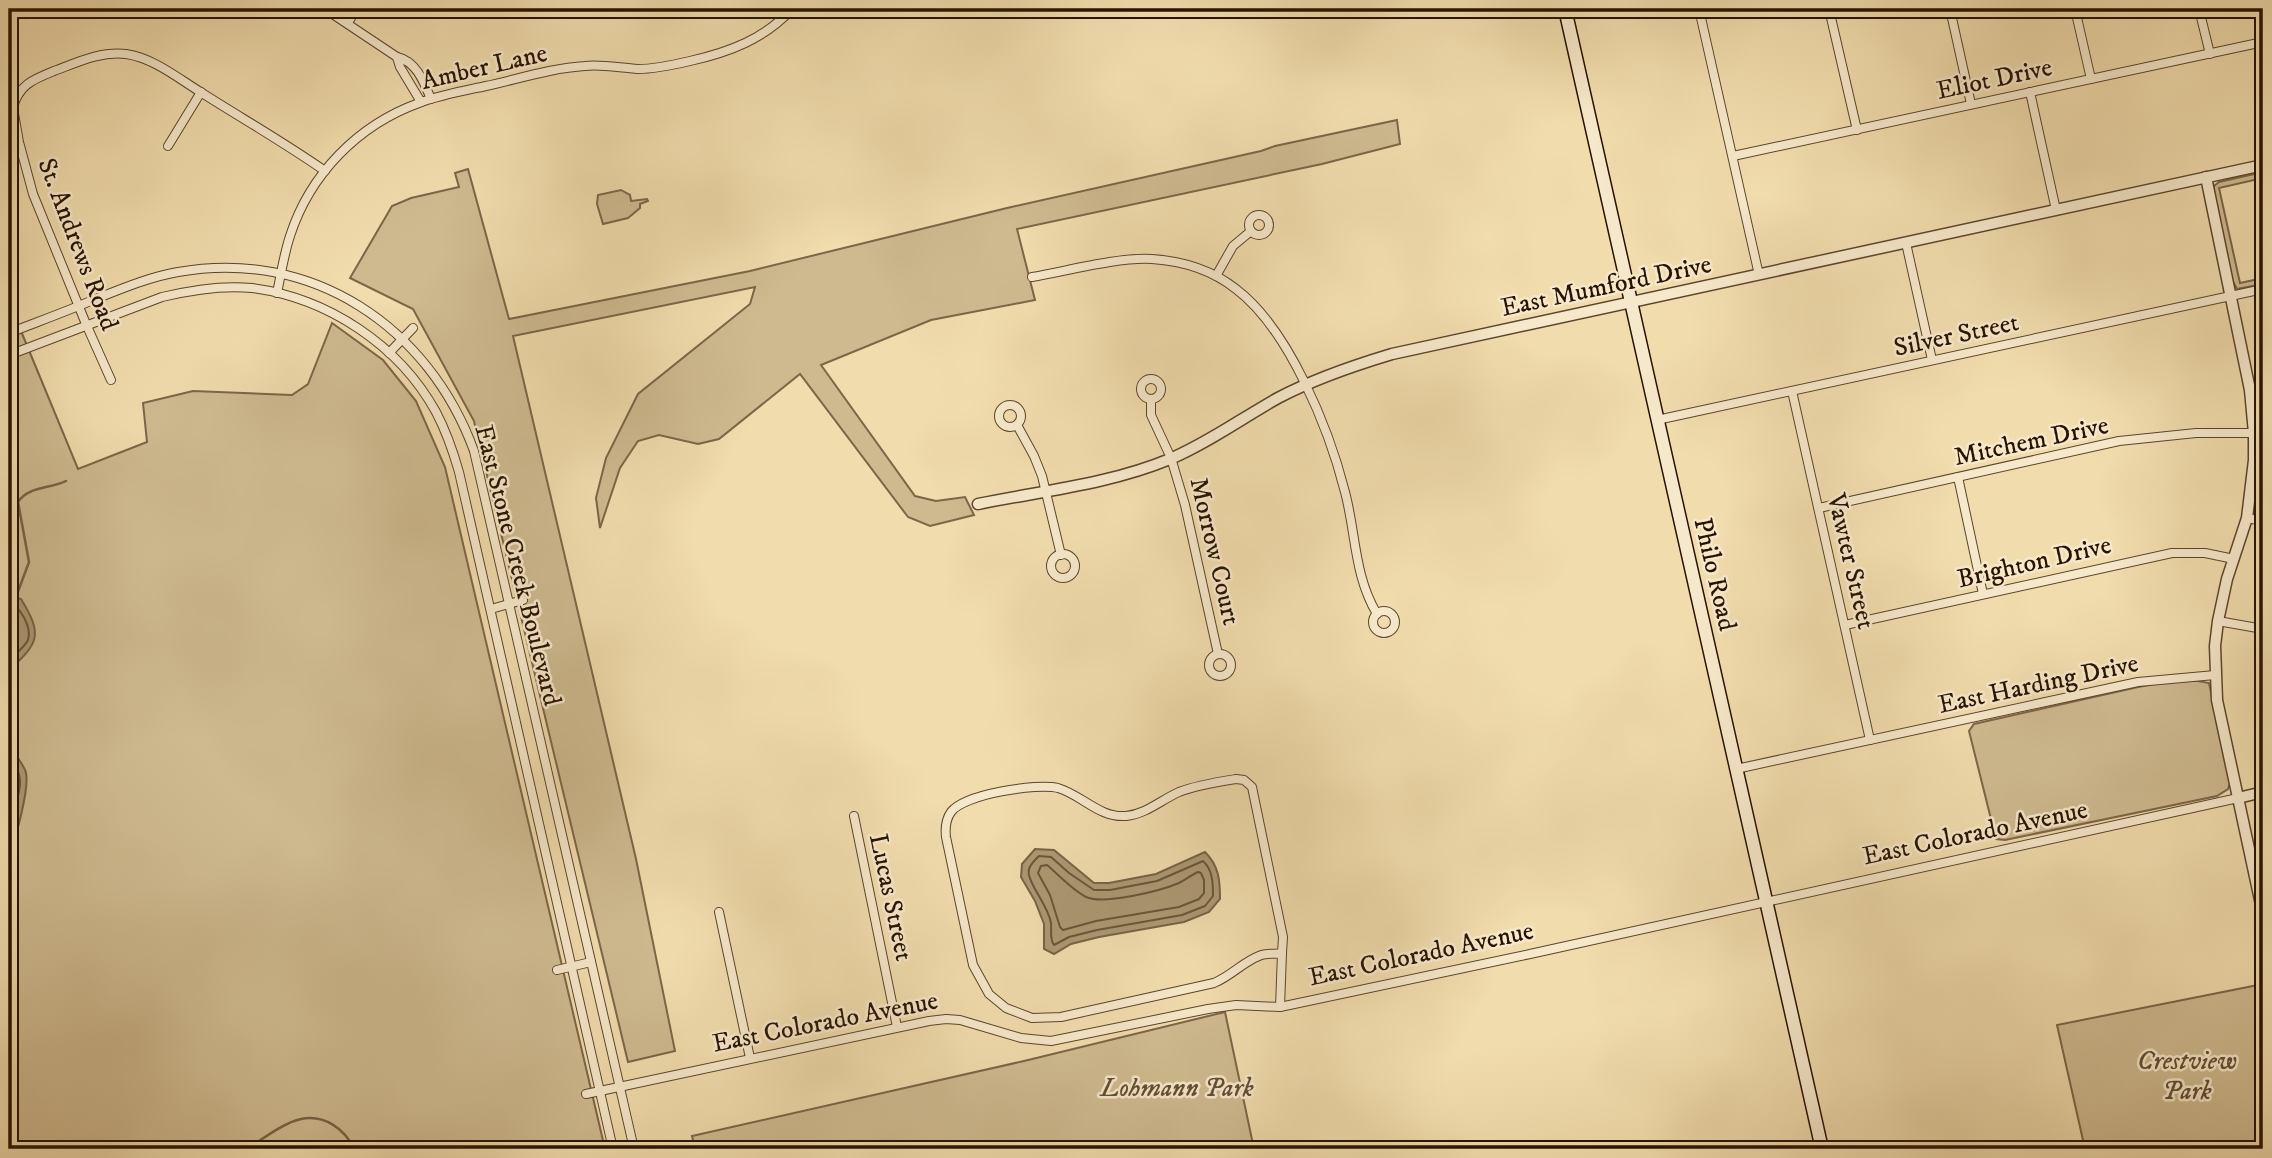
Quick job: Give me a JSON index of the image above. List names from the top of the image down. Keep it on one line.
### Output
{"streets":{"main road":["Philo Road"],"street":["Amber Lane","Eliot Drive","St. Andrews Road","East Mumford Drive","Silver Street","Mitchem Drive","Morrow Court","Vawter Street","Brighton Drive","East Stone Creek Boulevard","East Harding Drive","East Colorado Avenue","Lucas Street"]},"crossings":[["Amber Lane","St. Andrews Road"],["Amber Lane","East Stone Creek Boulevard"],["St. Andrews Road","East Stone Creek Boulevard"],["East Mumford Drive","Morrow Court"],["East Mumford Drive","Philo Road"],["Silver Street","Vawter Street"],["Silver Street","Philo Road"],["Mitchem Drive","Vawter Street"],["Vawter Street","Brighton Drive"],["Vawter Street","East Harding Drive"],["East Stone Creek Boulevard","East Colorado Avenue"],["Philo Road","East Harding Drive"],["Philo Road","East Colorado Avenue"],["East Colorado Avenue","Lucas Street"]],"parks":["Crestview Park","Lohmann Park"]}
